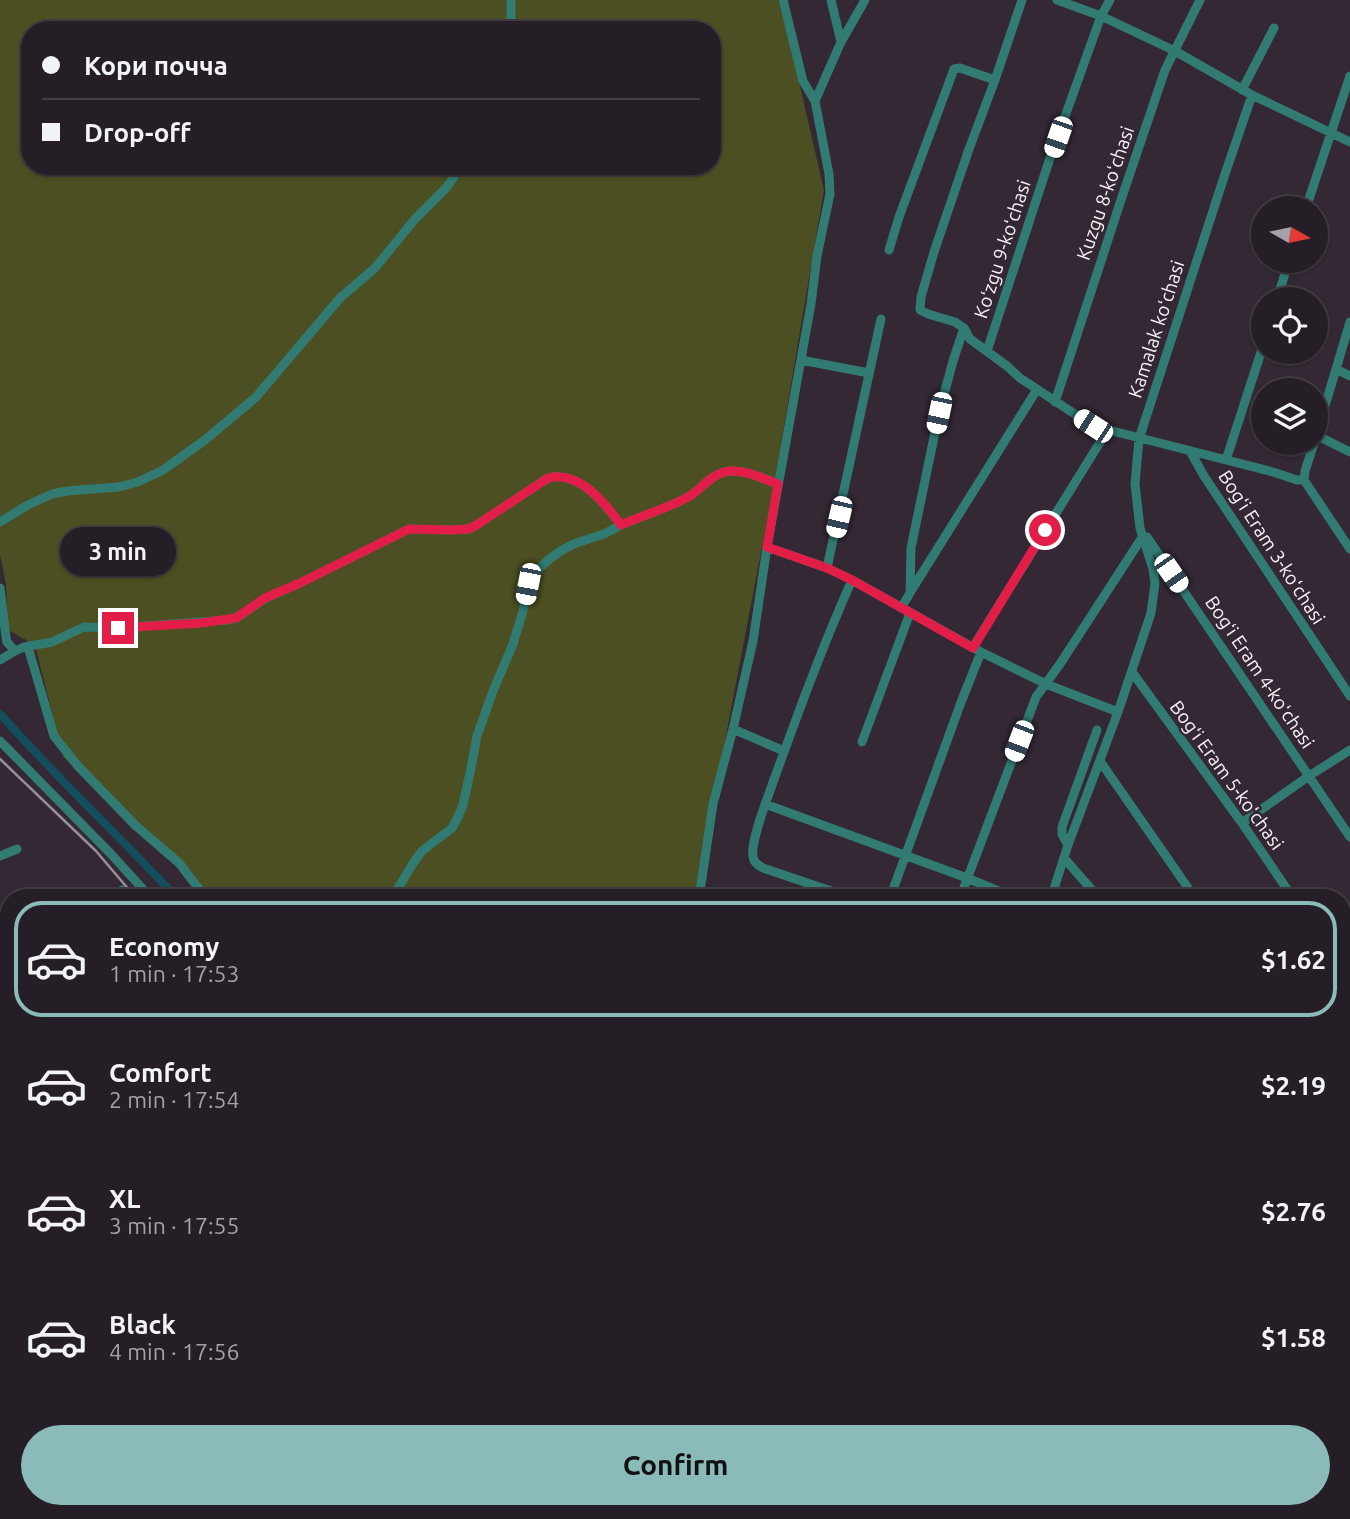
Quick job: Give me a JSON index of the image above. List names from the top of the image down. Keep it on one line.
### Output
{"streets":{"street":["Kuzgu 8-koʻchasi","Koʻzgu 9-koʻchasi","Kamalak koʻchasi","Bogʻi Eram 3-koʻchasi","Bogʻi Eram 4-koʻchasi","Bogʻi Eram 5-koʻchasi"]},"crossings":[["Kamalak koʻchasi","Bogʻi Eram 4-koʻchasi"],["Kamalak koʻchasi","Bogʻi Eram 5-koʻchasi"]],"north":"right","page":{"banner":["Кори почча","Drop-off"],"bubble":"3 min","list":[{"name":"Economy","note":"1 min · 17:53","value":"$1.62"},{"name":"Comfort","note":"2 min · 17:54","value":"$2.19"},{"name":"XL","note":"3 min · 17:55","value":"$2.76"},{"name":"Black","note":"4 min · 17:56","value":"$1.58"}],"buttons":"Confirm"}}
